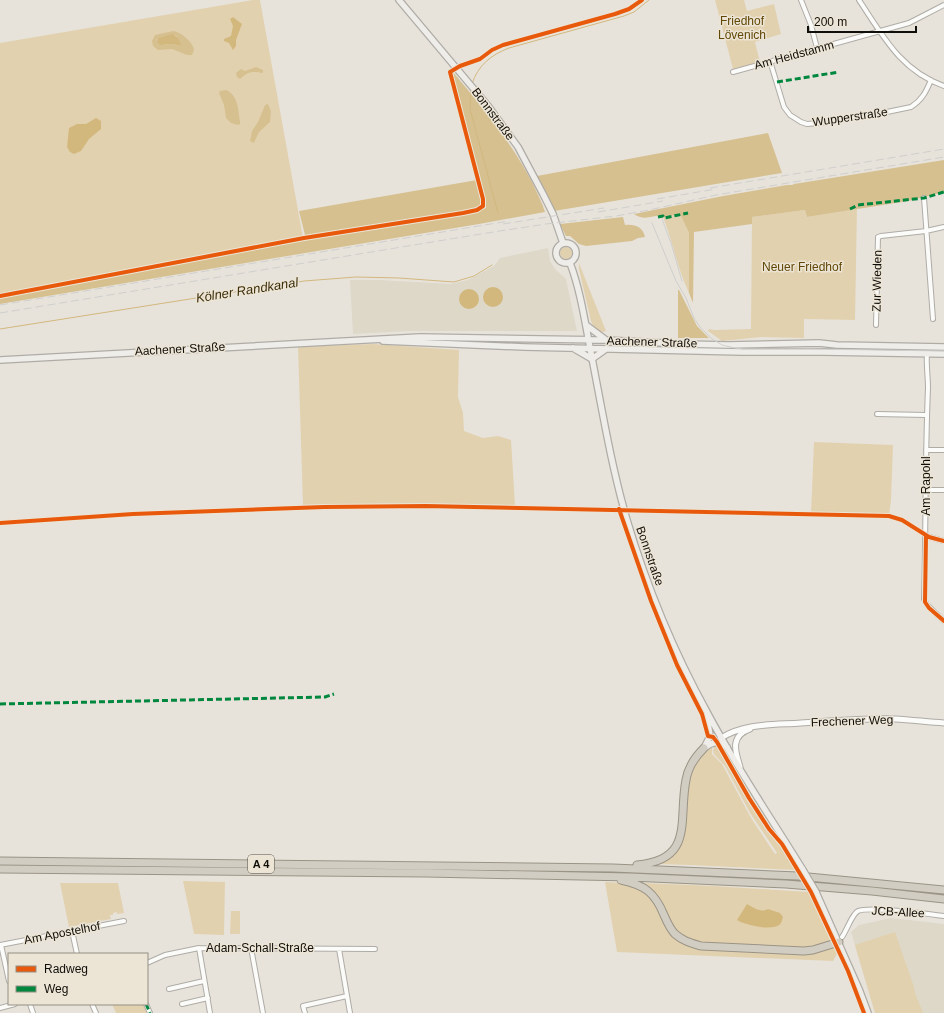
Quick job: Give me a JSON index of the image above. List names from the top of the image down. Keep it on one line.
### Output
{"streets":{"highway":["A 4"],"main road":["Bonnstraße","Aachener Straße"],"street":["Am Heidstamm","Wupperstraße","Zur Wieden","Am Rapohl","Frechener Weg","JCB-Allee","Am Apostelhof","Adam-Schall-Straße"]},"crossings":[["Am Heidstamm","Wupperstraße"],["Bonnstraße","Aachener Straße"],["Bonnstraße","Frechener Weg"],["Bonnstraße","JCB-Allee"],["Aachener Straße","Am Rapohl"]],"water":["Kölner Randkanal"],"parks":["Friedhof Lövenich","Neuer Friedhof"],"legend":["Radweg","Weg"],"scale_bar":"200 m"}
